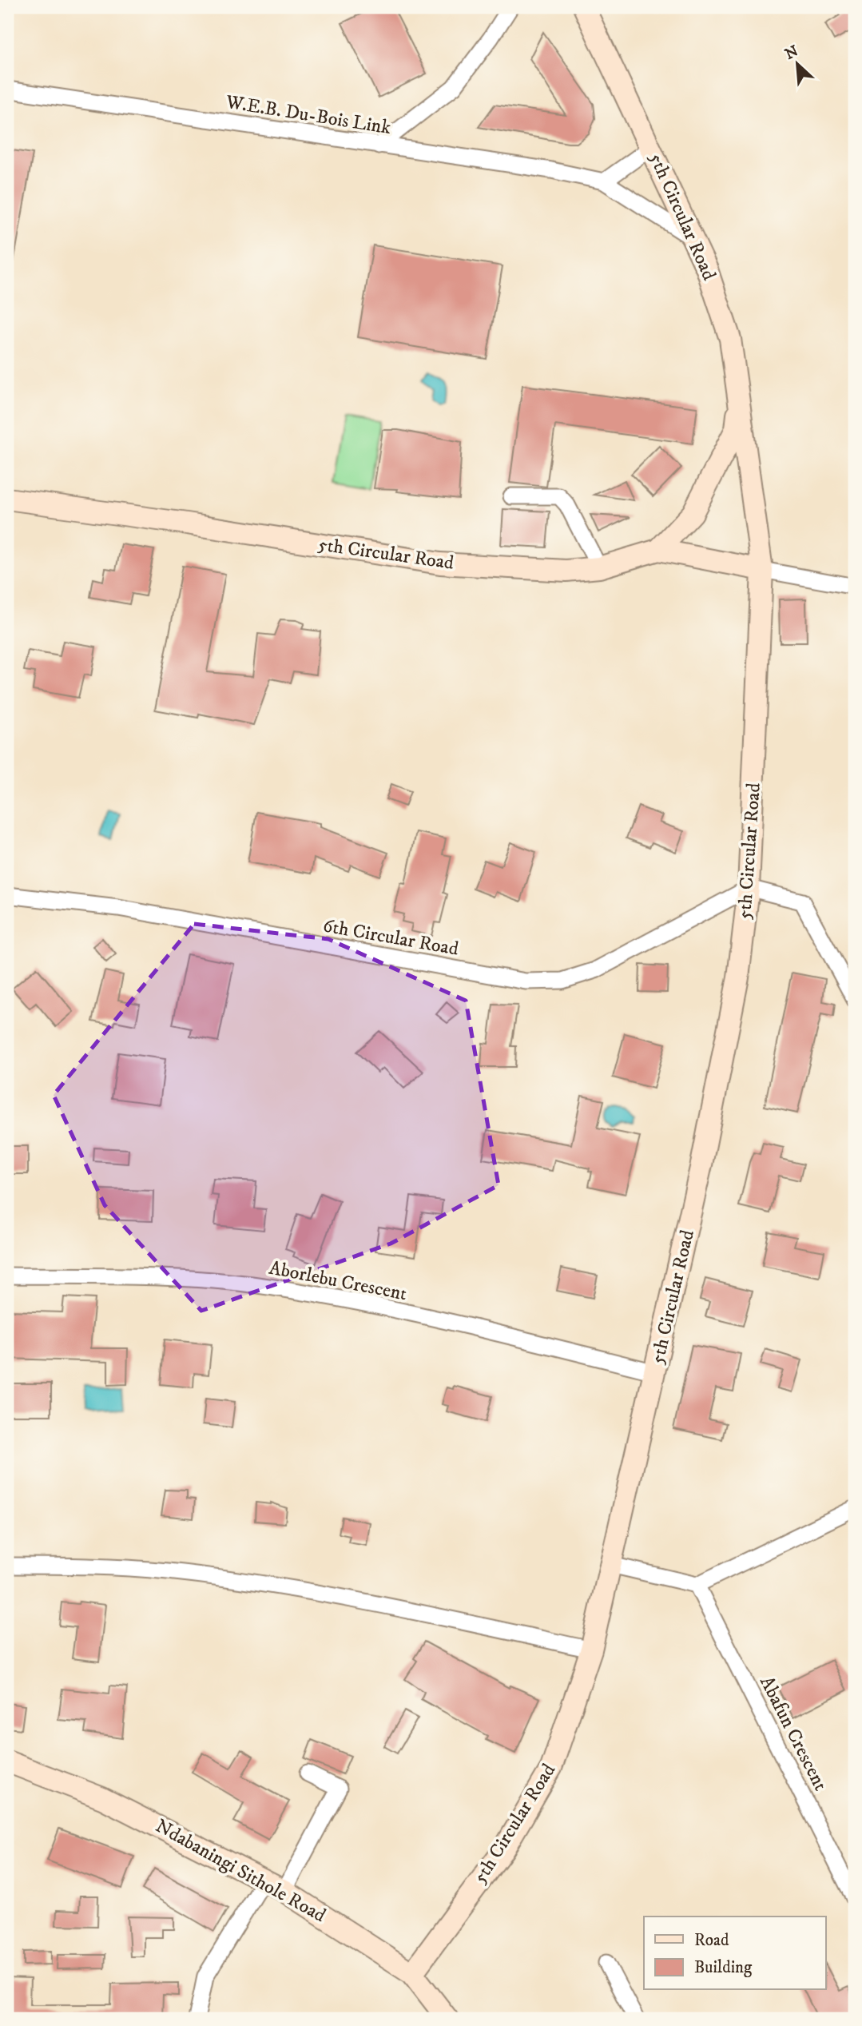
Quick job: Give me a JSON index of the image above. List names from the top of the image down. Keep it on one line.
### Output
{"streets":{"street":["W.E.B. Du-Bois Link","5th Circular Road","6th Circular Road","Aborlebu Crescent","Abafun Crescent","Ndabaningi Sithole Road"]},"crossings":[["W.E.B. Du-Bois Link","5th Circular Road"],["5th Circular Road","6th Circular Road"],["5th Circular Road","Aborlebu Crescent"],["5th Circular Road","Ndabaningi Sithole Road"]],"legend":["Road","Building"],"north":"top left"}
